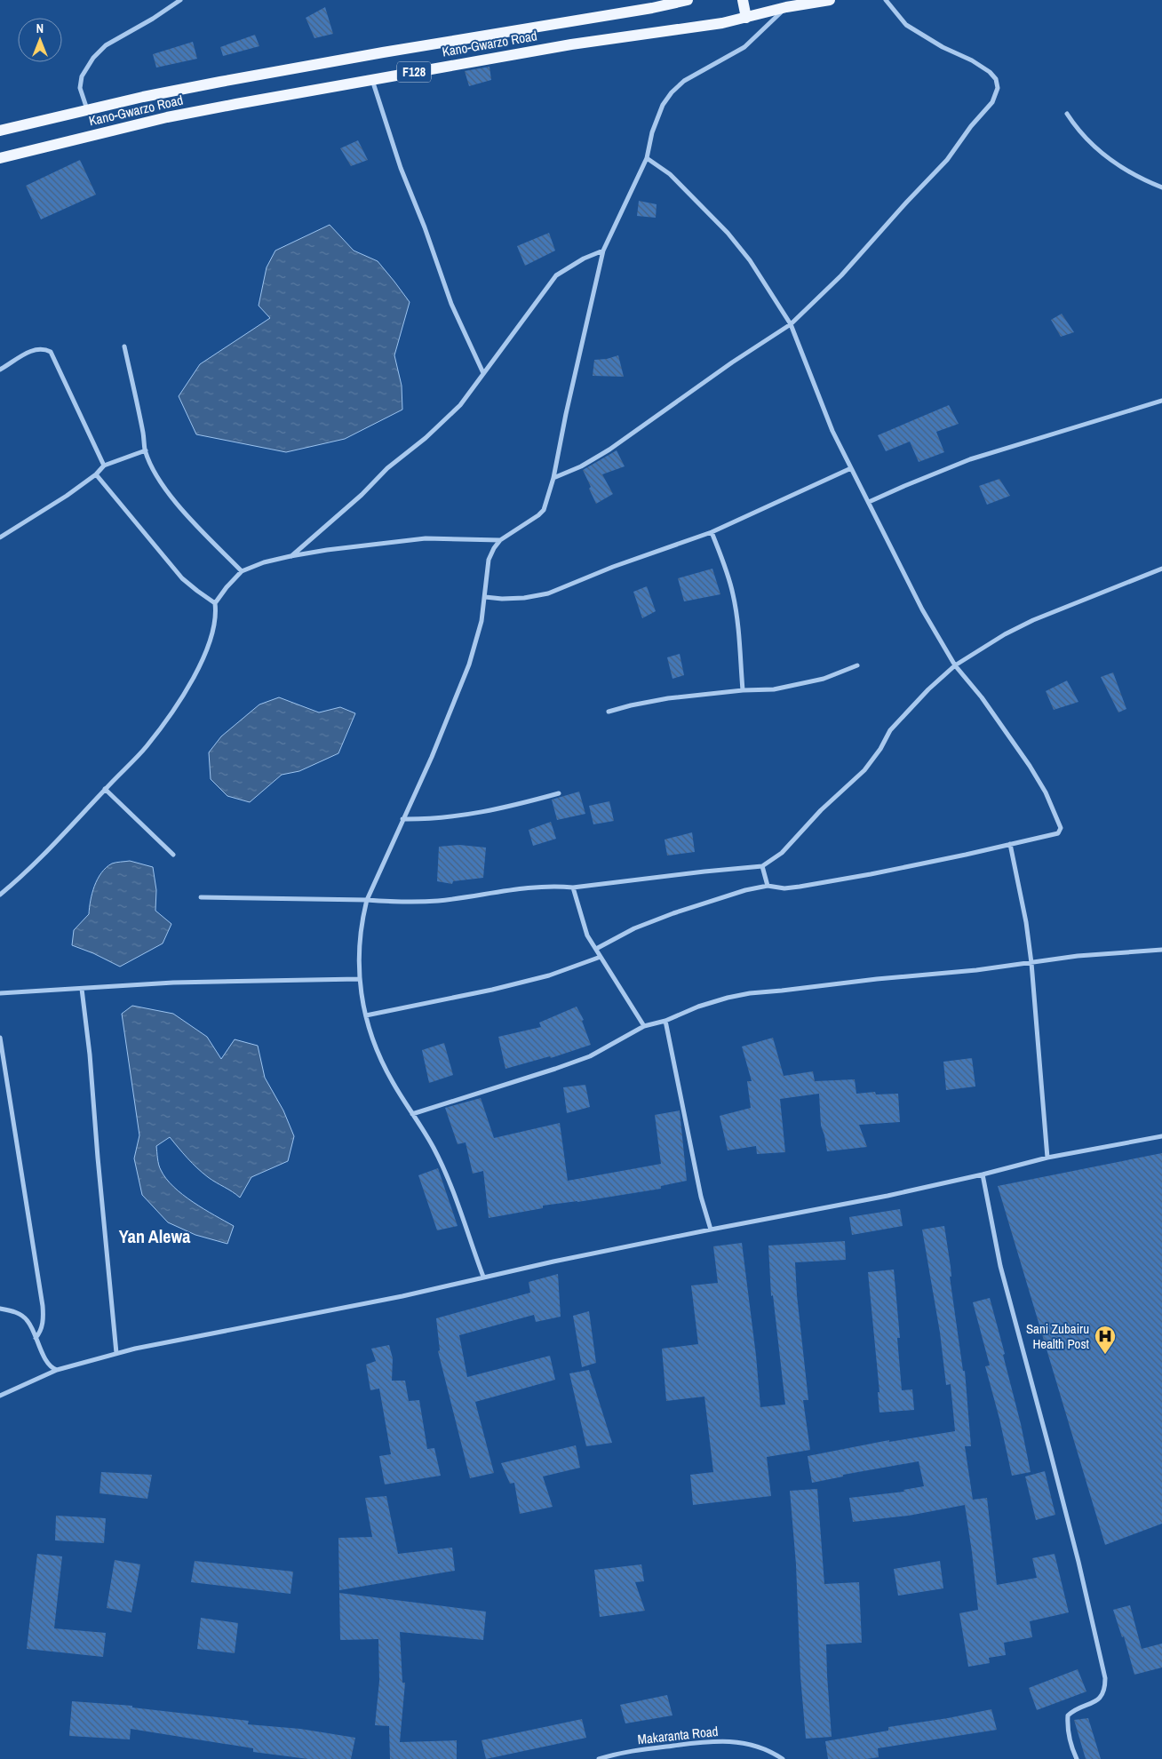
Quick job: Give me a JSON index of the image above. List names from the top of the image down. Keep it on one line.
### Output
{"streets":{"main road":["Kano-Gwarzo Road","F128"],"street":["Makaranta Road"]},"districts":["Yan Alewa"],"places":{"hospital":["Sani Zubairu Health Post"]},"north":"top"}
